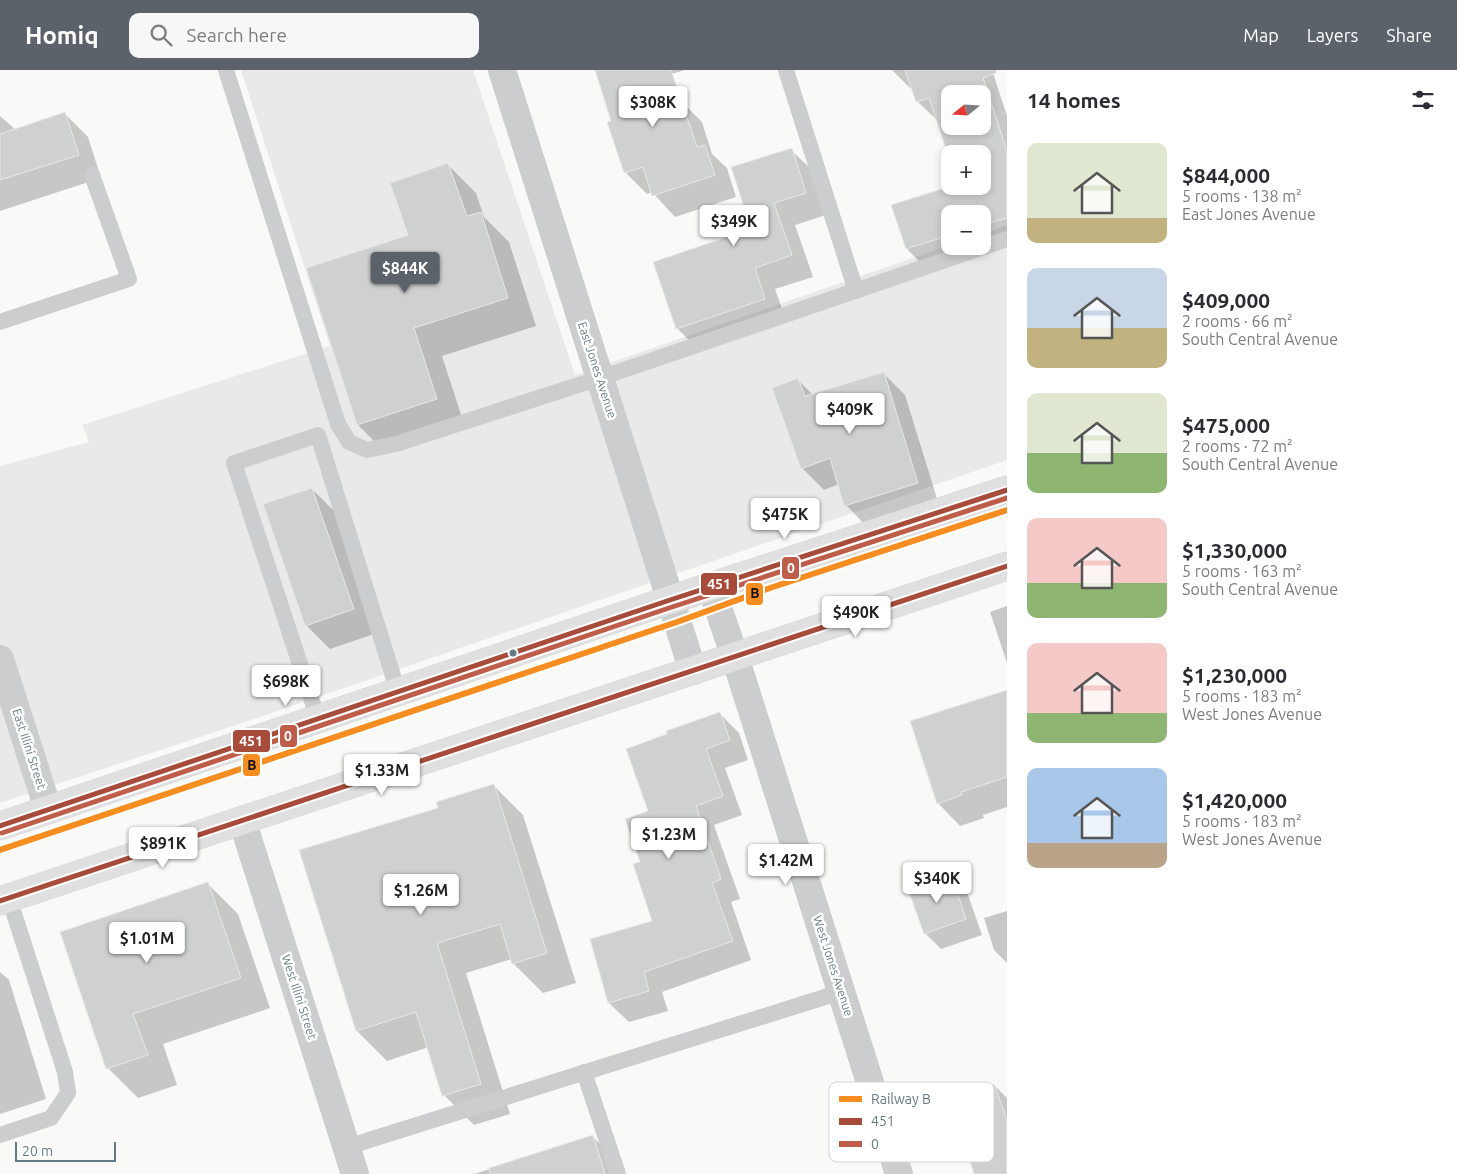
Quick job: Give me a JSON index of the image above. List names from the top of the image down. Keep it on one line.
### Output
{"streets":{"street":["East Jones Avenue","East Illini Street","West Jones Avenue","West Illini Street"]},"lines":["transit line 451","transit line 0","rail line B"],"legend":["Railway B","451","0"],"scale_bar":"20 m","north":"left","page":{"header":"Homiq","search":"Search here","nav":["Map","Layers","Share"],"heading":"14 homes","map_buttons":["+","−"],"price":["$308K","$349K","$844K","$409K","$475K","$490K","$698K","$1.33M","$1.23M","$891K","$1.42M","$340K","$1.26M","$1.01M"],"list":[{"name":"$844,000","note":"5 rooms · 138 m² · East Jones Avenue"},{"name":"$409,000","note":"2 rooms · 66 m² · South Central Avenue"},{"name":"$475,000","note":"2 rooms · 72 m² · South Central Avenue"},{"name":"$1,330,000","note":"5 rooms · 163 m² · South Central Avenue"},{"name":"$1,230,000","note":"5 rooms · 183 m² · West Jones Avenue"},{"name":"$1,420,000","note":"5 rooms · 183 m² · West Jones Avenue"}],"scale":"20 m"}}
